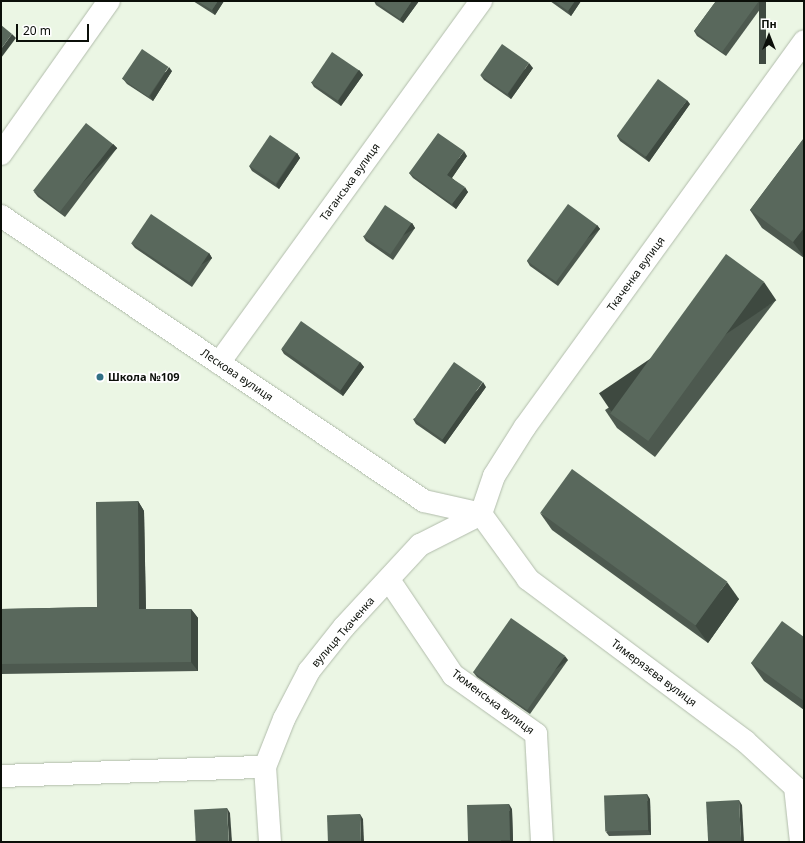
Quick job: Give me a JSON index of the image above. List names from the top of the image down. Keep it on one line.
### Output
{"streets":{"street":["Таганська вулиця","Ткаченка вулиця","Лескова вулиця","вулиця Ткаченка","Тимерязєва вулиця","Тюменська вулиця"]},"crossings":[["Таганська вулиця","Лескова вулиця"],["Ткаченка вулиця","Лескова вулиця"],["Ткаченка вулиця","вулиця Ткаченка"],["Ткаченка вулиця","Тимерязєва вулиця"],["Лескова вулиця","вулиця Ткаченка"],["Лескова вулиця","Тимерязєва вулиця"],["вулиця Ткаченка","Тимерязєва вулиця"],["вулиця Ткаченка","Тюменська вулиця"]],"places":["Школа №109"],"scale_bar":"20 m","north":"top"}
